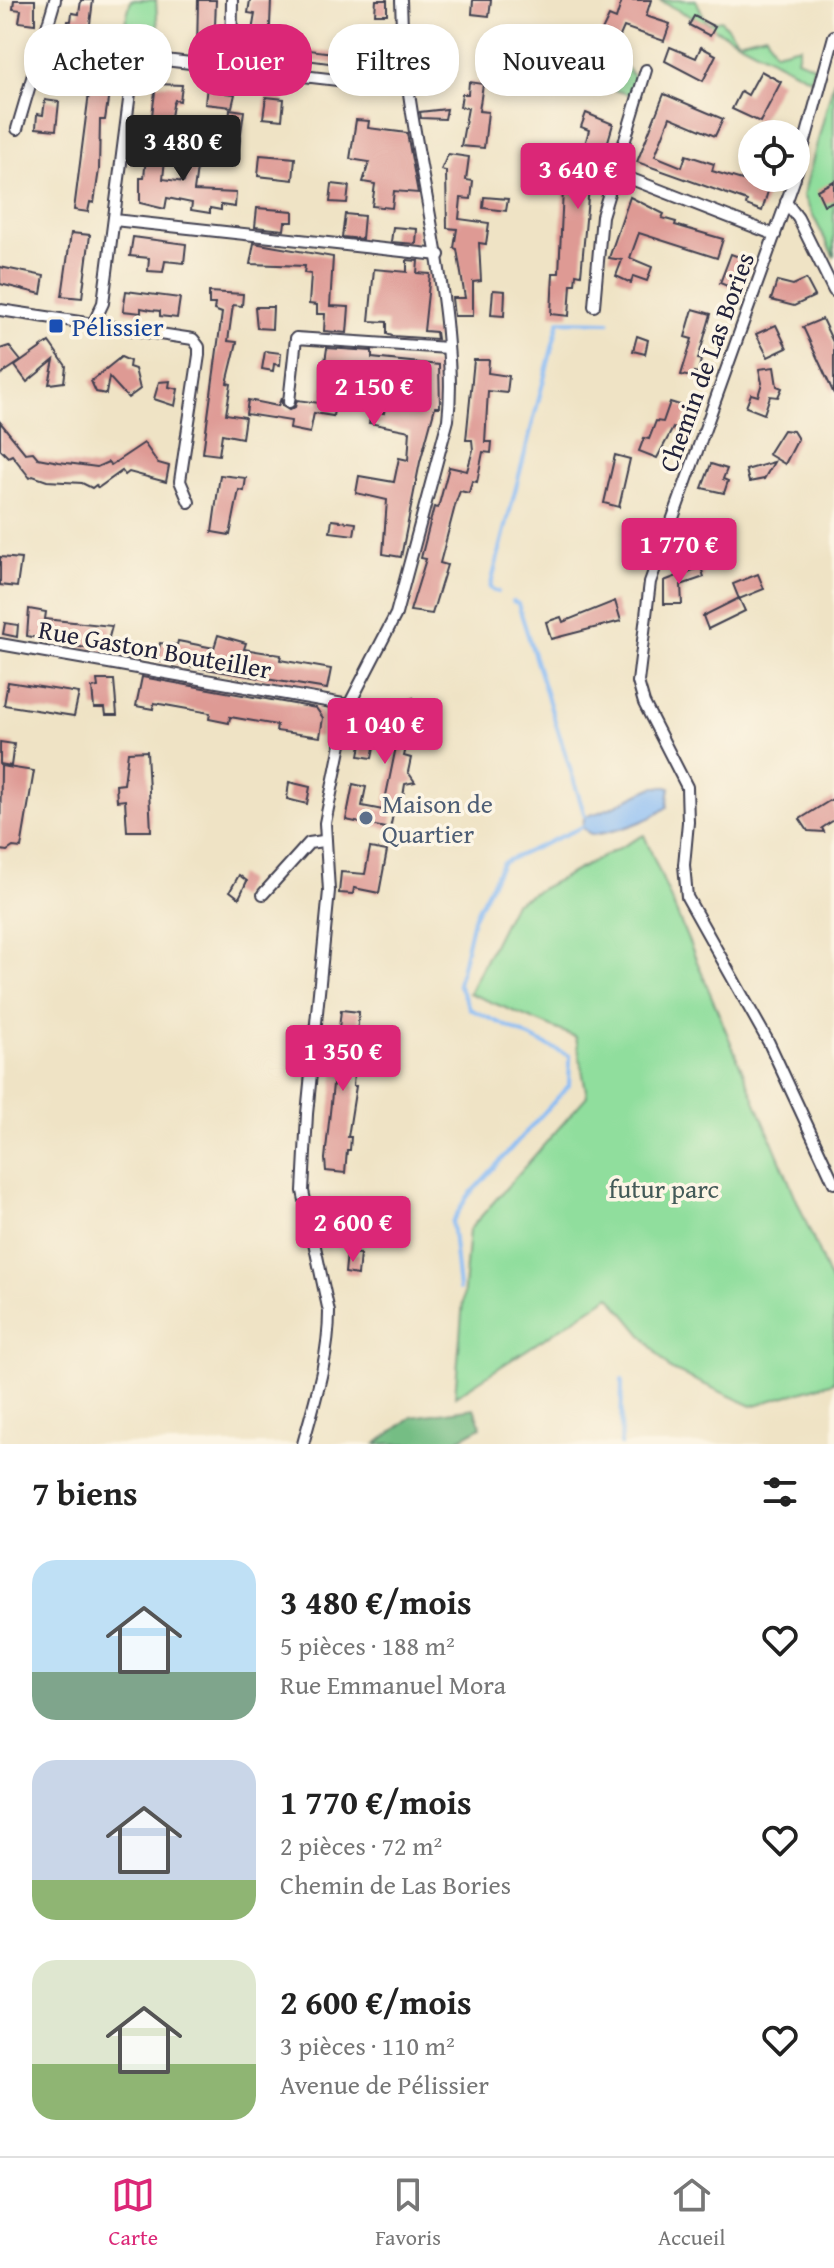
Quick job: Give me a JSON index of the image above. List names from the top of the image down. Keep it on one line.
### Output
{"streets":{"street":["Chemin de Las Bories","Rue Gaston Bouteiller"]},"parks":["futur parc"],"places":{"transit":["Pélissier"],"other":["Maison de Quartier"]},"page":{"chip":["Acheter","Louer","Filtres","Nouveau"],"price":["3 480 €","3 640 €","2 150 €","1 770 €","1 040 €","1 350 €","2 600 €"],"heading":"7 biens","list":[{"name":"3 480 €/mois","note":"5 pièces · 188 m² · Rue Emmanuel Mora"},{"name":"1 770 €/mois","note":"2 pièces · 72 m² · Chemin de Las Bories"},{"name":"2 600 €/mois","note":"3 pièces · 110 m² · Avenue de Pélissier"}],"tabs":["Carte","Favoris","Accueil"]}}
